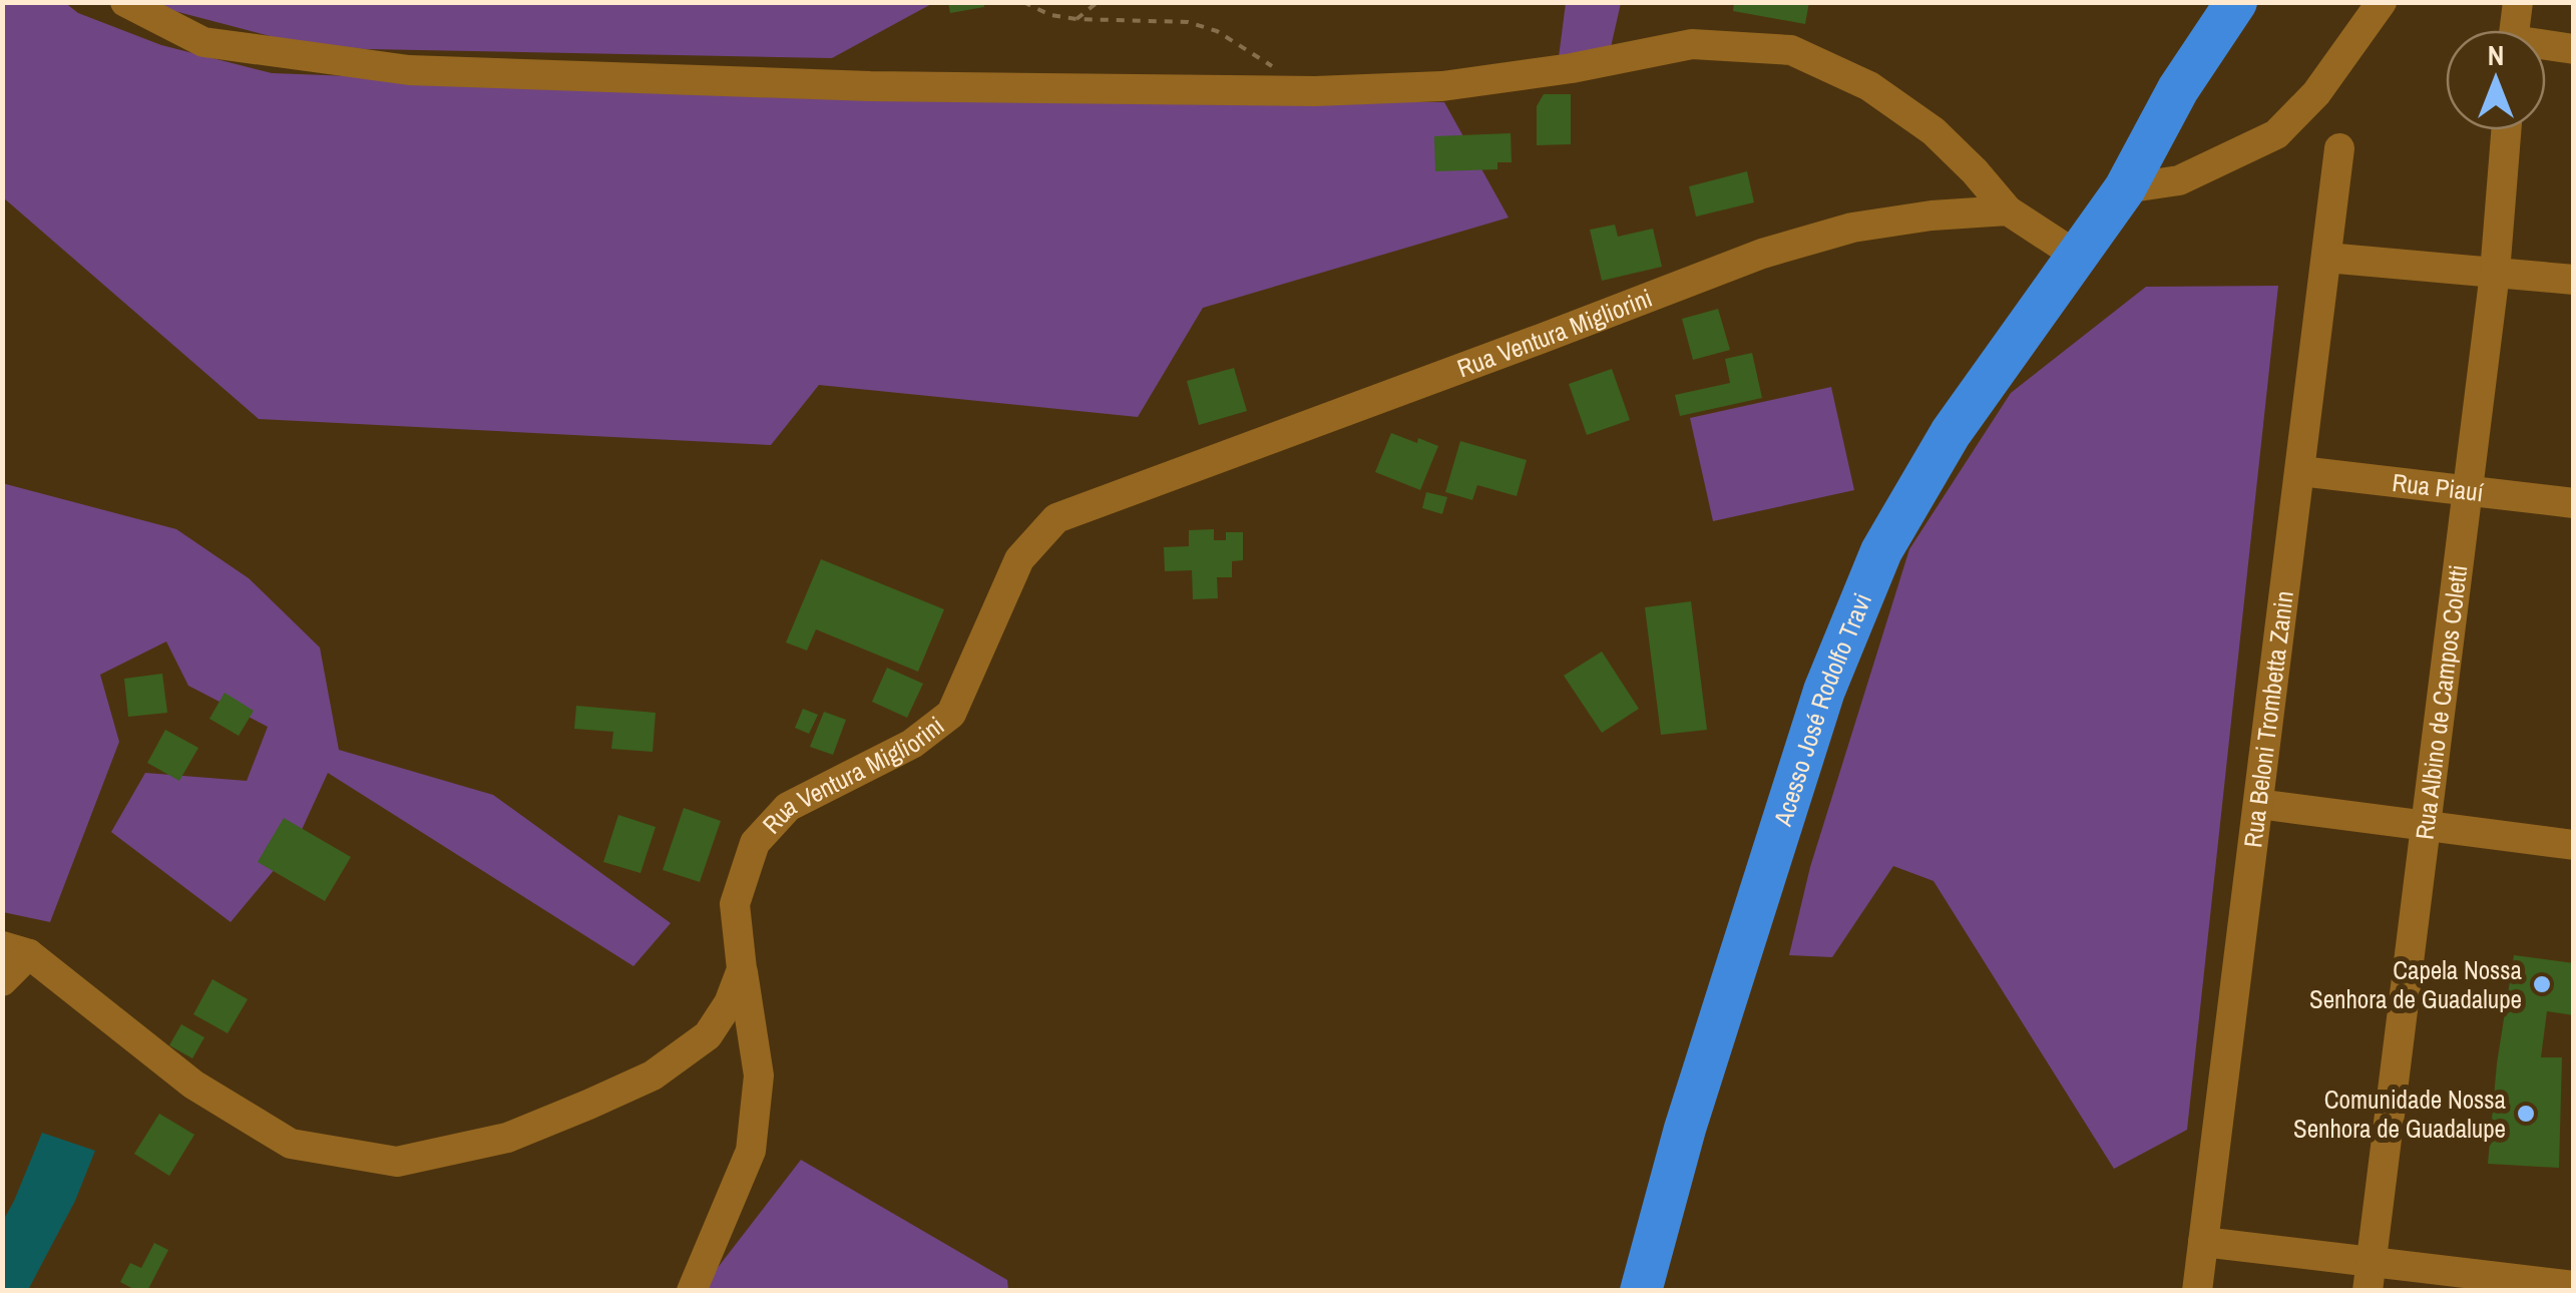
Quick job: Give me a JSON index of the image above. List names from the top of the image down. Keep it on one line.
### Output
{"streets":{"highway":["Acesso José Rodolfo Travi"],"street":["Rua Ventura Migliorini","Rua Piauí","Rua Albino de Campos Coletti","Rua Beloni Trombetta Zanin"]},"crossings":[["Rua Piauí","Rua Albino de Campos Coletti"],["Rua Piauí","Rua Beloni Trombetta Zanin"]],"places":["Capela Nossa Senhora de Guadalupe","Comunidade Nossa Senhora de Guadalupe"],"north":"top"}
